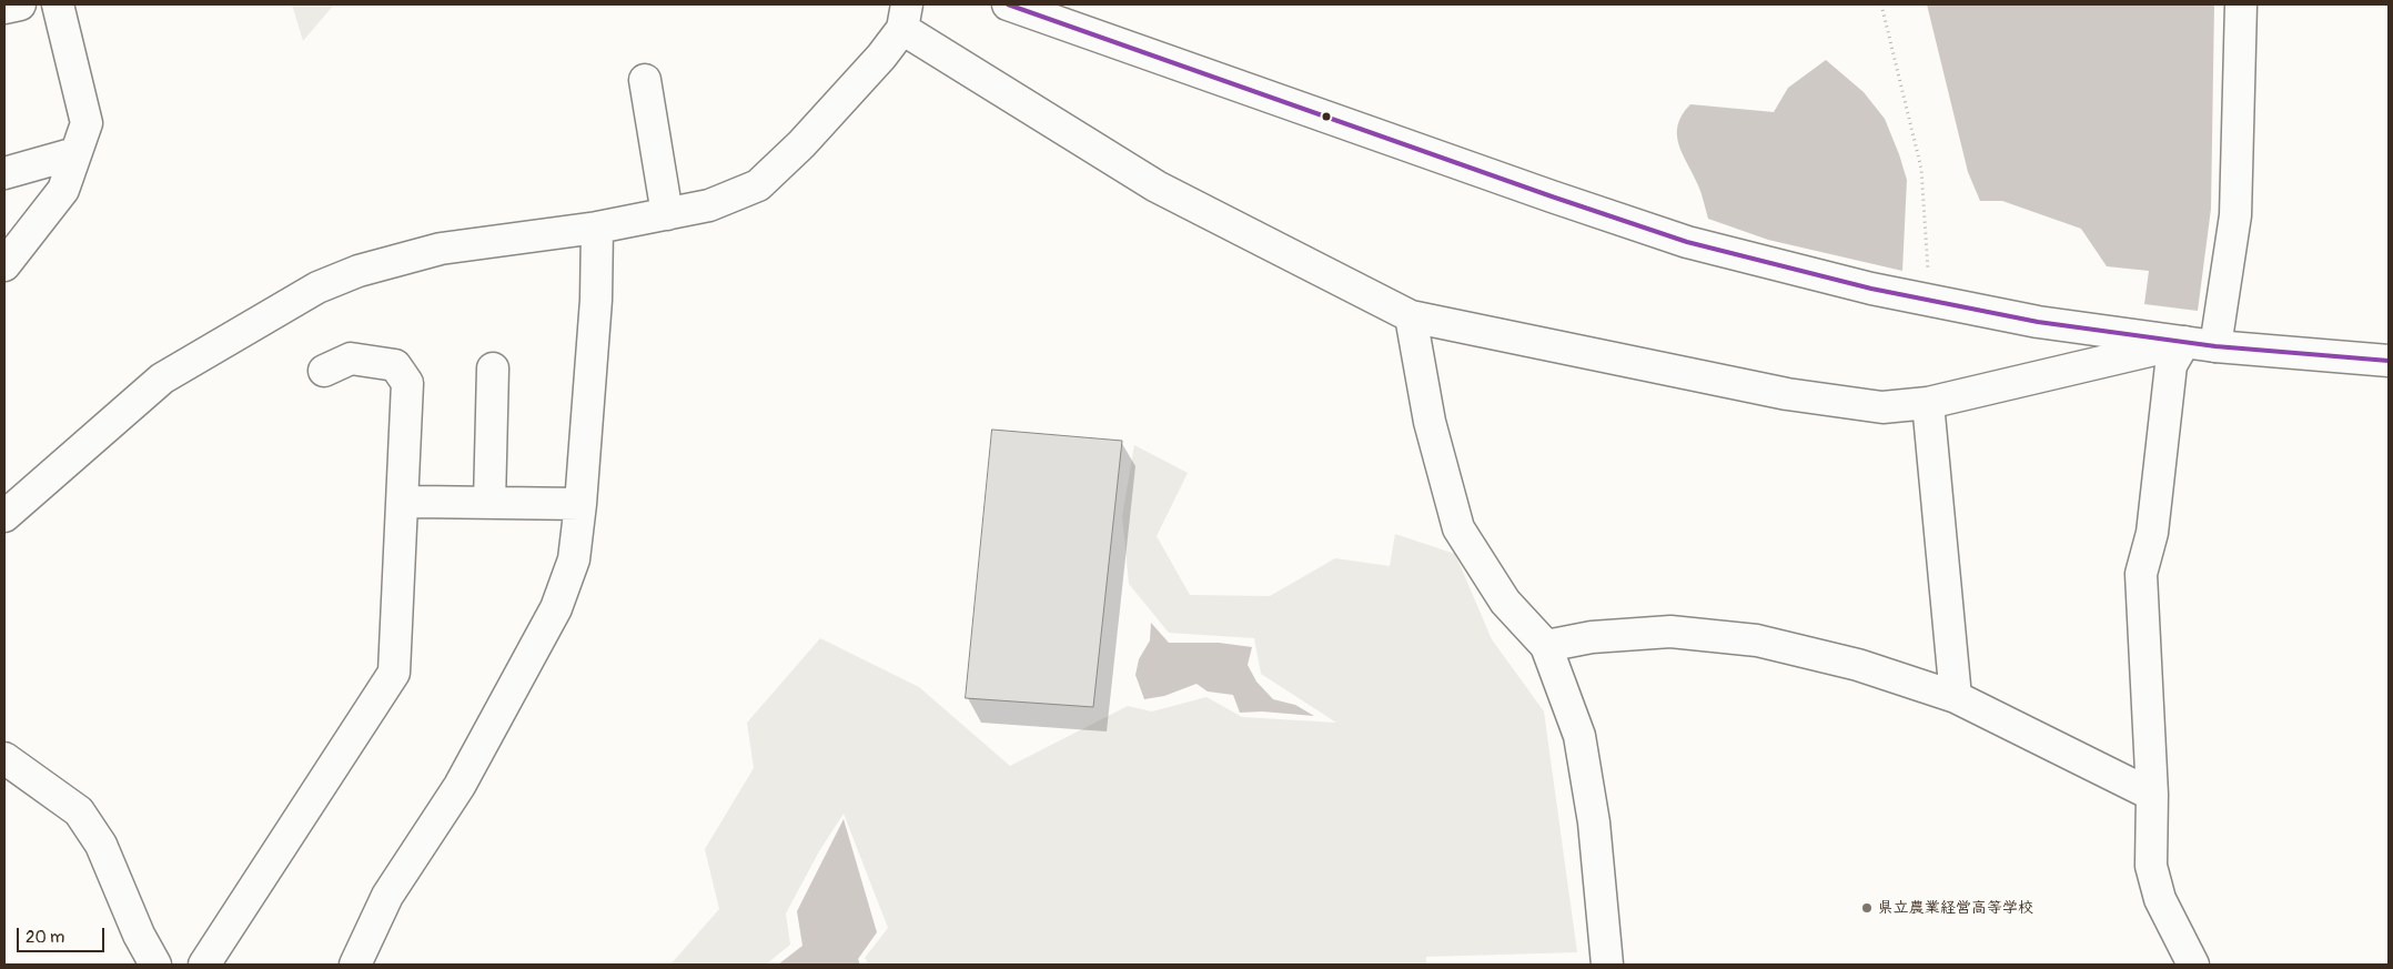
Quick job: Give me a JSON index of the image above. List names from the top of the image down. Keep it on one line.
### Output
{"places":["県立農業経営高等学校"],"scale_bar":"20 m"}
